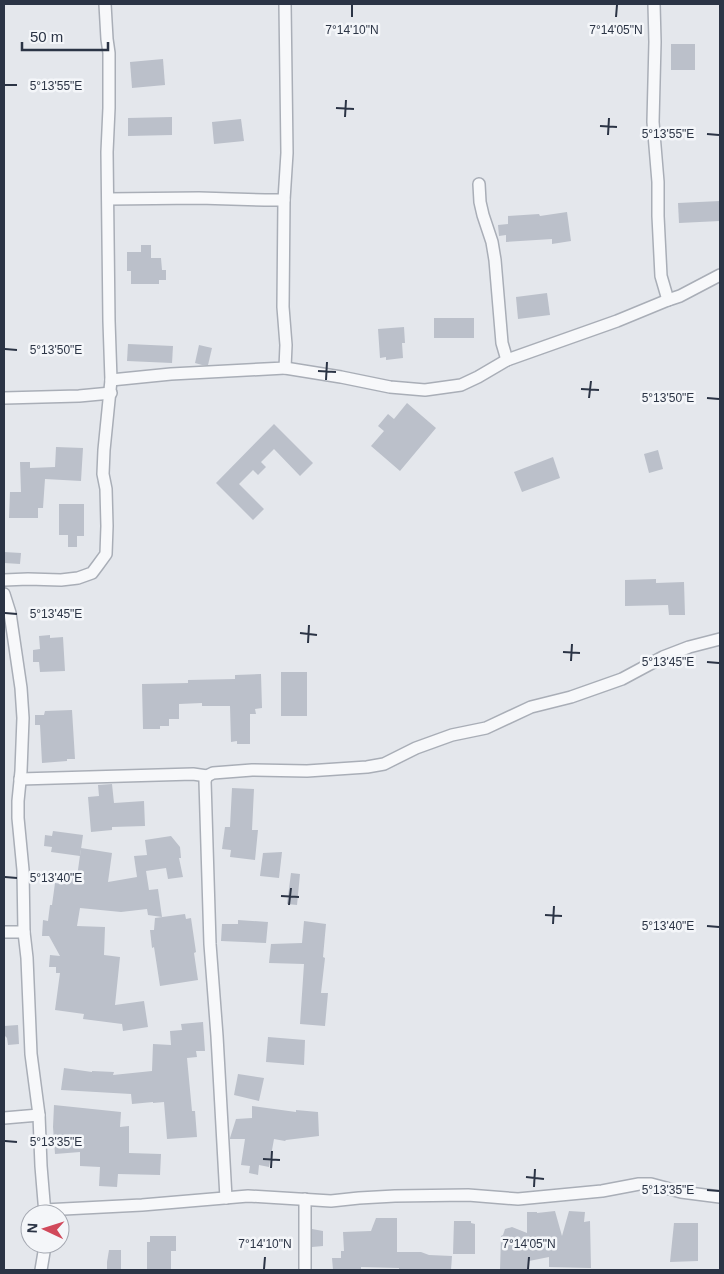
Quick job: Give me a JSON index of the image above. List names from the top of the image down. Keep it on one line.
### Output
{"scale_bar":"50 m","north":"left","coordinates":["7°14'10\"N","7°14'05\"N","5°13'55\"E","5°13'50\"E","5°13'45\"E","5°13'40\"E","5°13'35\"E"]}
